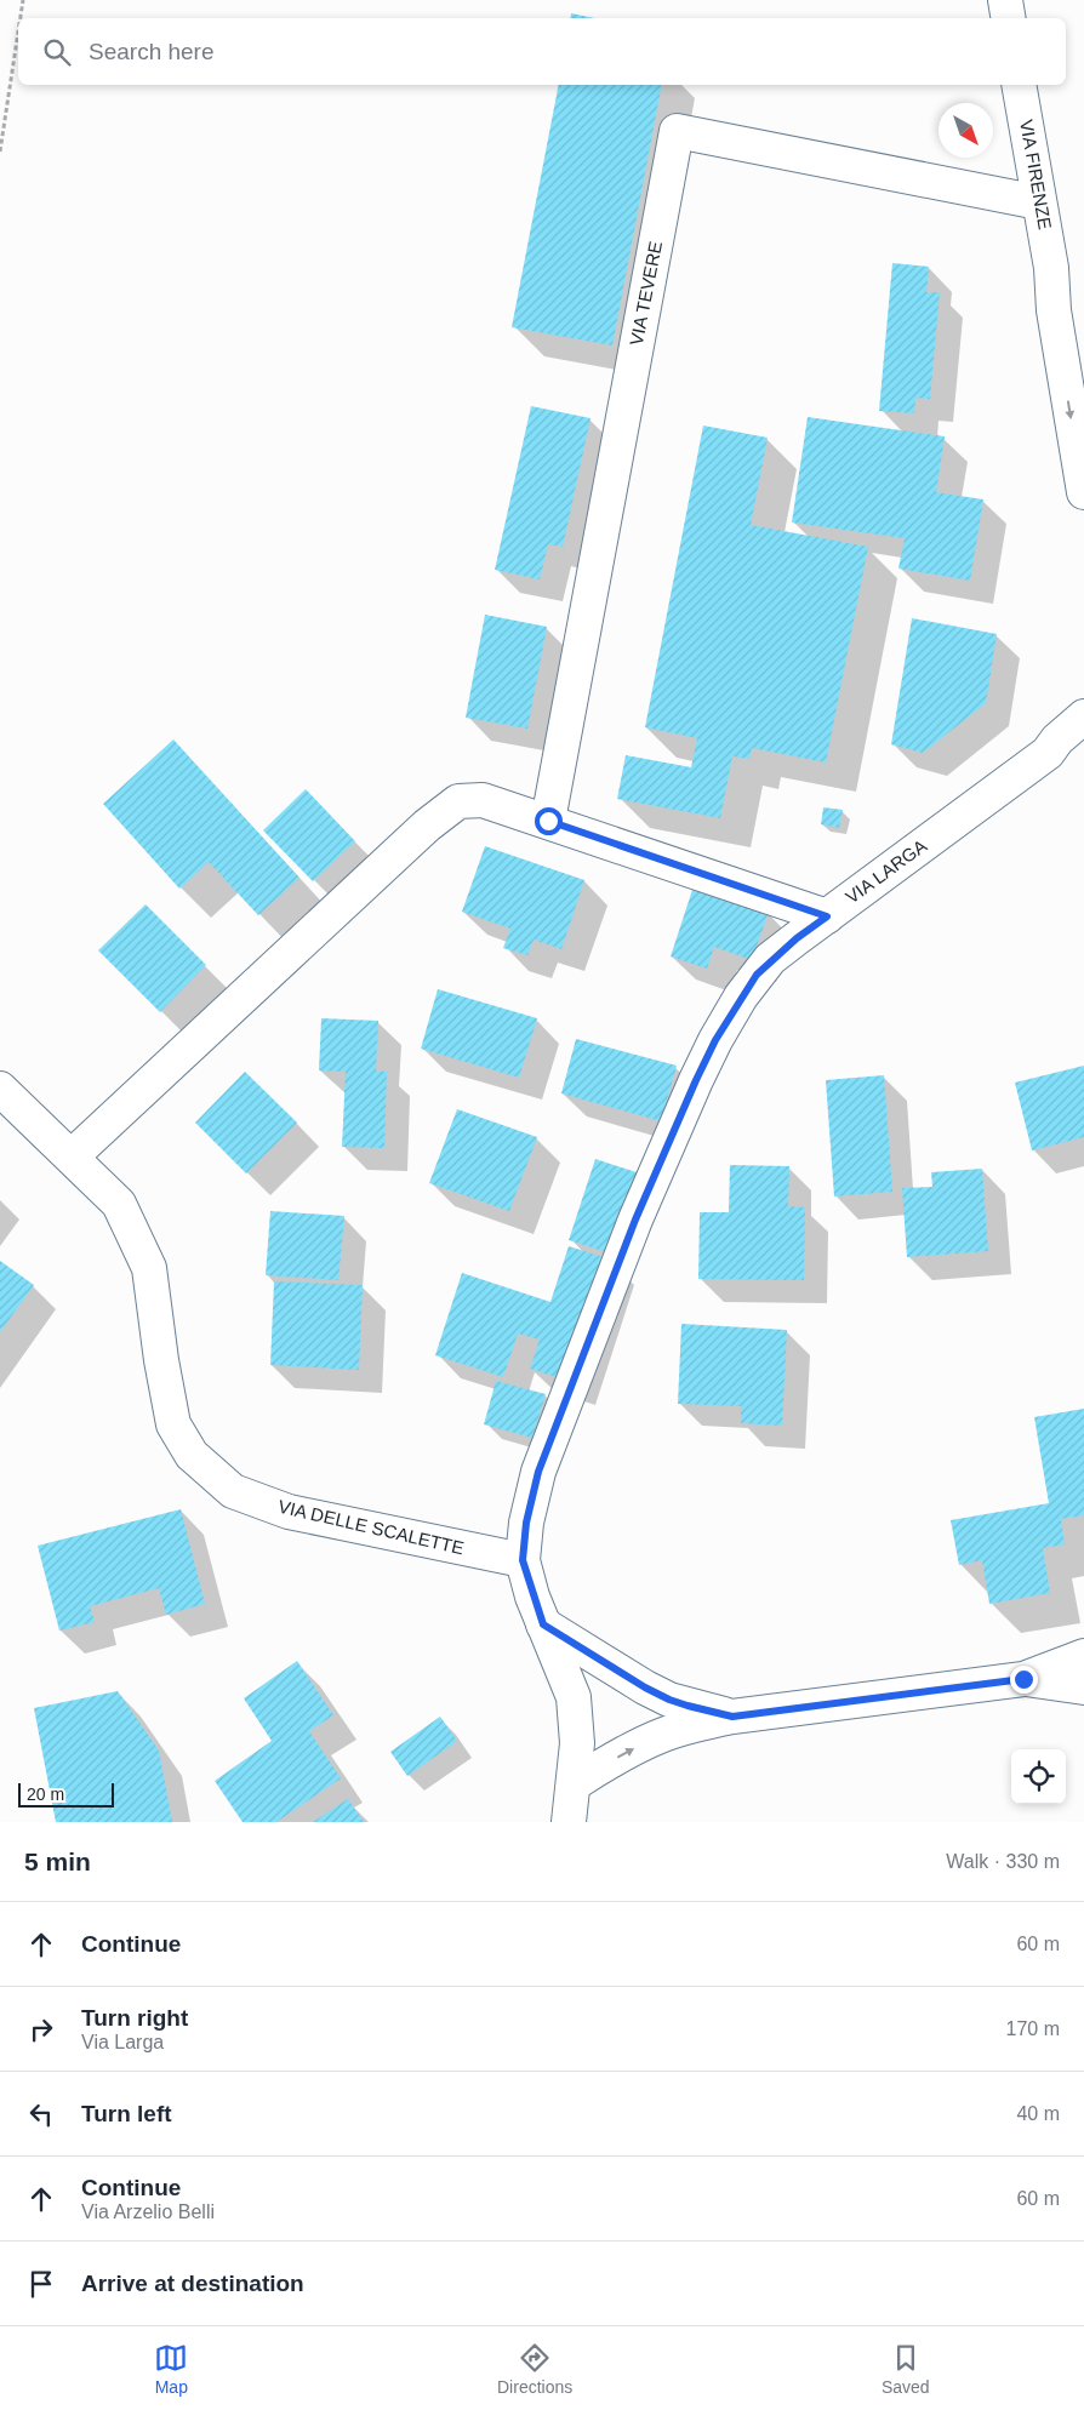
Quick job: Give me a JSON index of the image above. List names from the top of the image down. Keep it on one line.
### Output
{"streets":{"street":["VIA FIRENZE","VIA TEVERE","VIA LARGA","VIA DELLE SCALETTE"]},"crossings":[["VIA FIRENZE","VIA TEVERE"],["VIA LARGA","VIA DELLE SCALETTE"]],"scale_bar":"20 m","north":"bottom right","page":{"search":"Search here","scale":"20 m","heading":["5 min","Walk · 330 m"],"list":[["Continue","60 m"],["Turn right","Via Larga","170 m"],["Turn left","40 m"],["Continue","Via Arzelio Belli","60 m"],"Arrive at destination"],"nav":["Map","Directions","Saved"]}}
